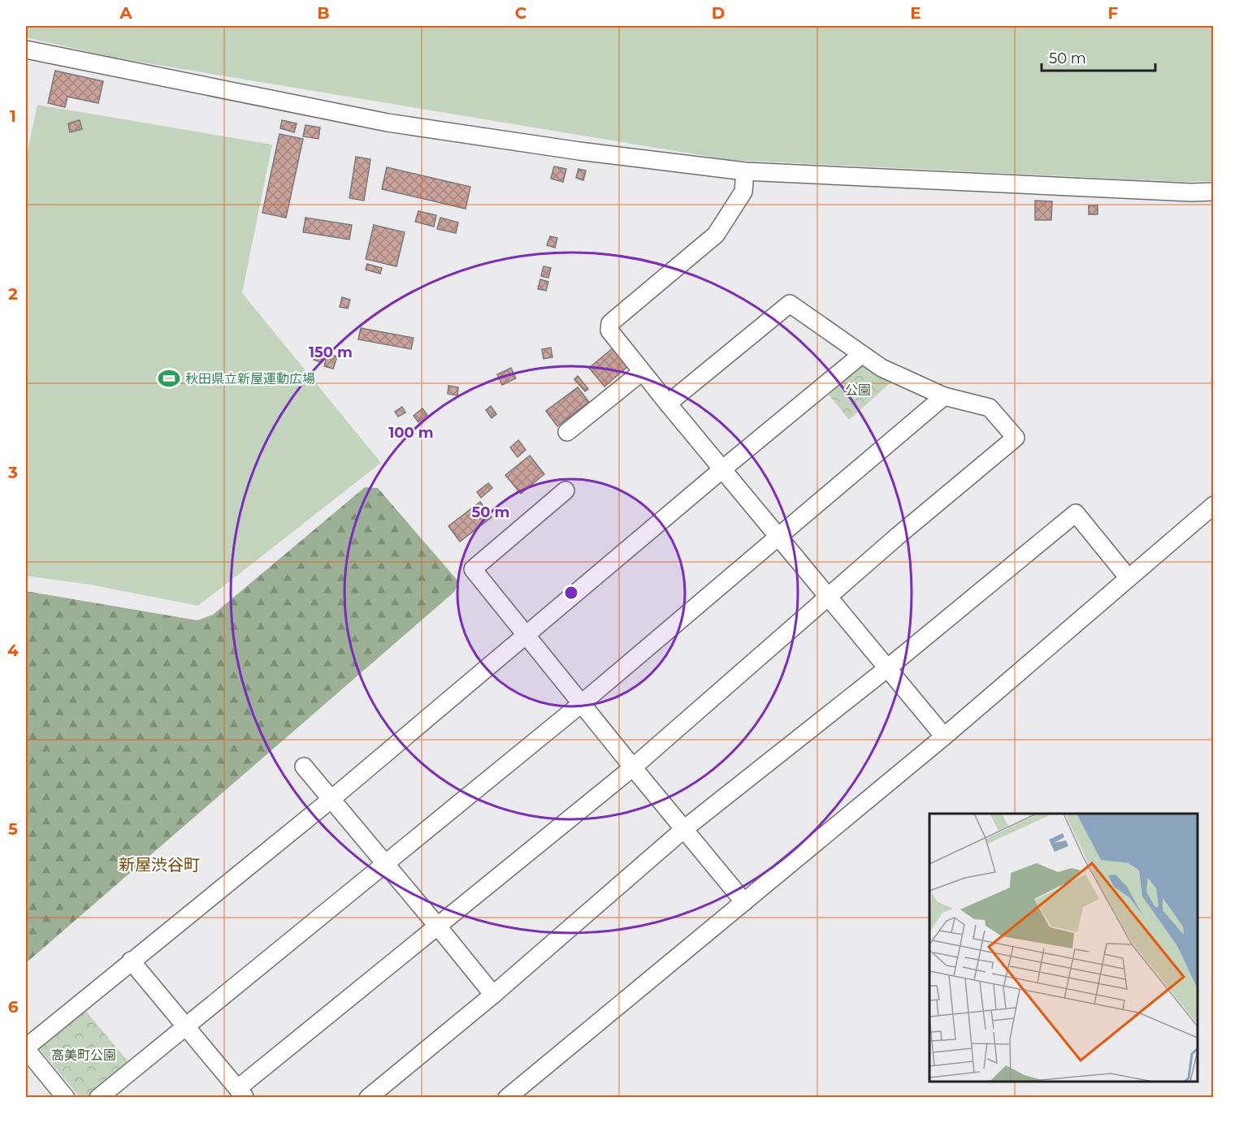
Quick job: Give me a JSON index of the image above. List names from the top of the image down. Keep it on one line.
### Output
{"districts":["新屋渋谷町"],"parks":["公園","高美町公園"],"places":{"sports":["秋田県立新屋運動広場"]},"scale_bar":"50 m","grid":{"columns":["A","B","C","D","E","F"],"rows":["1","2","3","4","5","6"]},"rings":["150 m","100 m","50 m"]}
